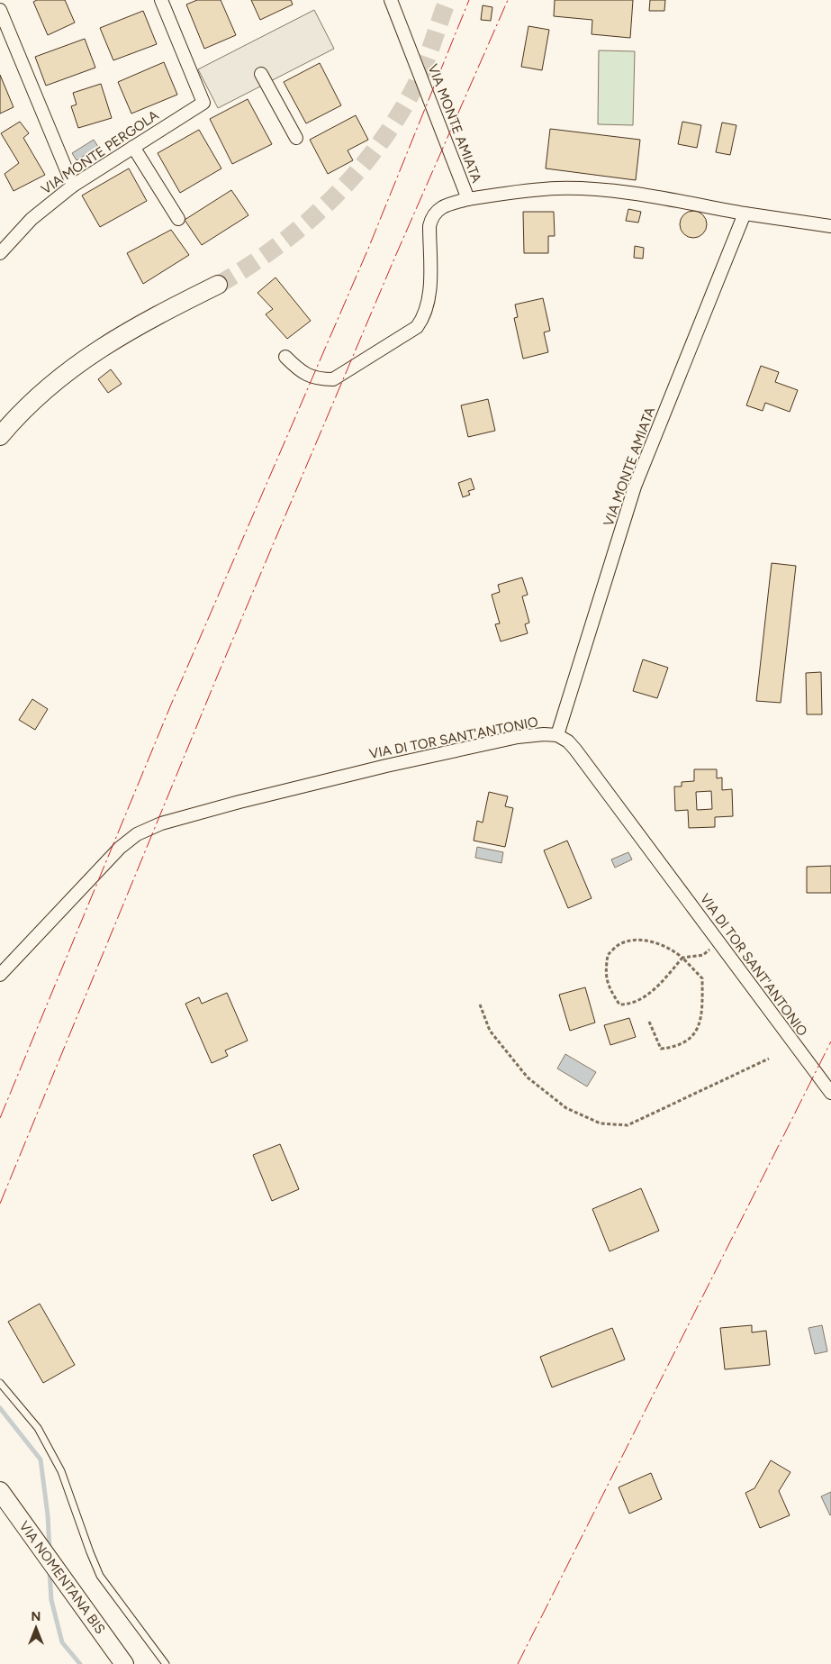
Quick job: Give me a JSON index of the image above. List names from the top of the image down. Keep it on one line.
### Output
{"streets":{"main road":["VIA NOMENTANA BIS"],"street":["VIA MONTE AMIATA","VIA MONTE PERGOLA","VIA DI TOR SANT'ANTONIO"]},"crossings":[["VIA MONTE AMIATA","VIA DI TOR SANT'ANTONIO"]],"north":"top"}
